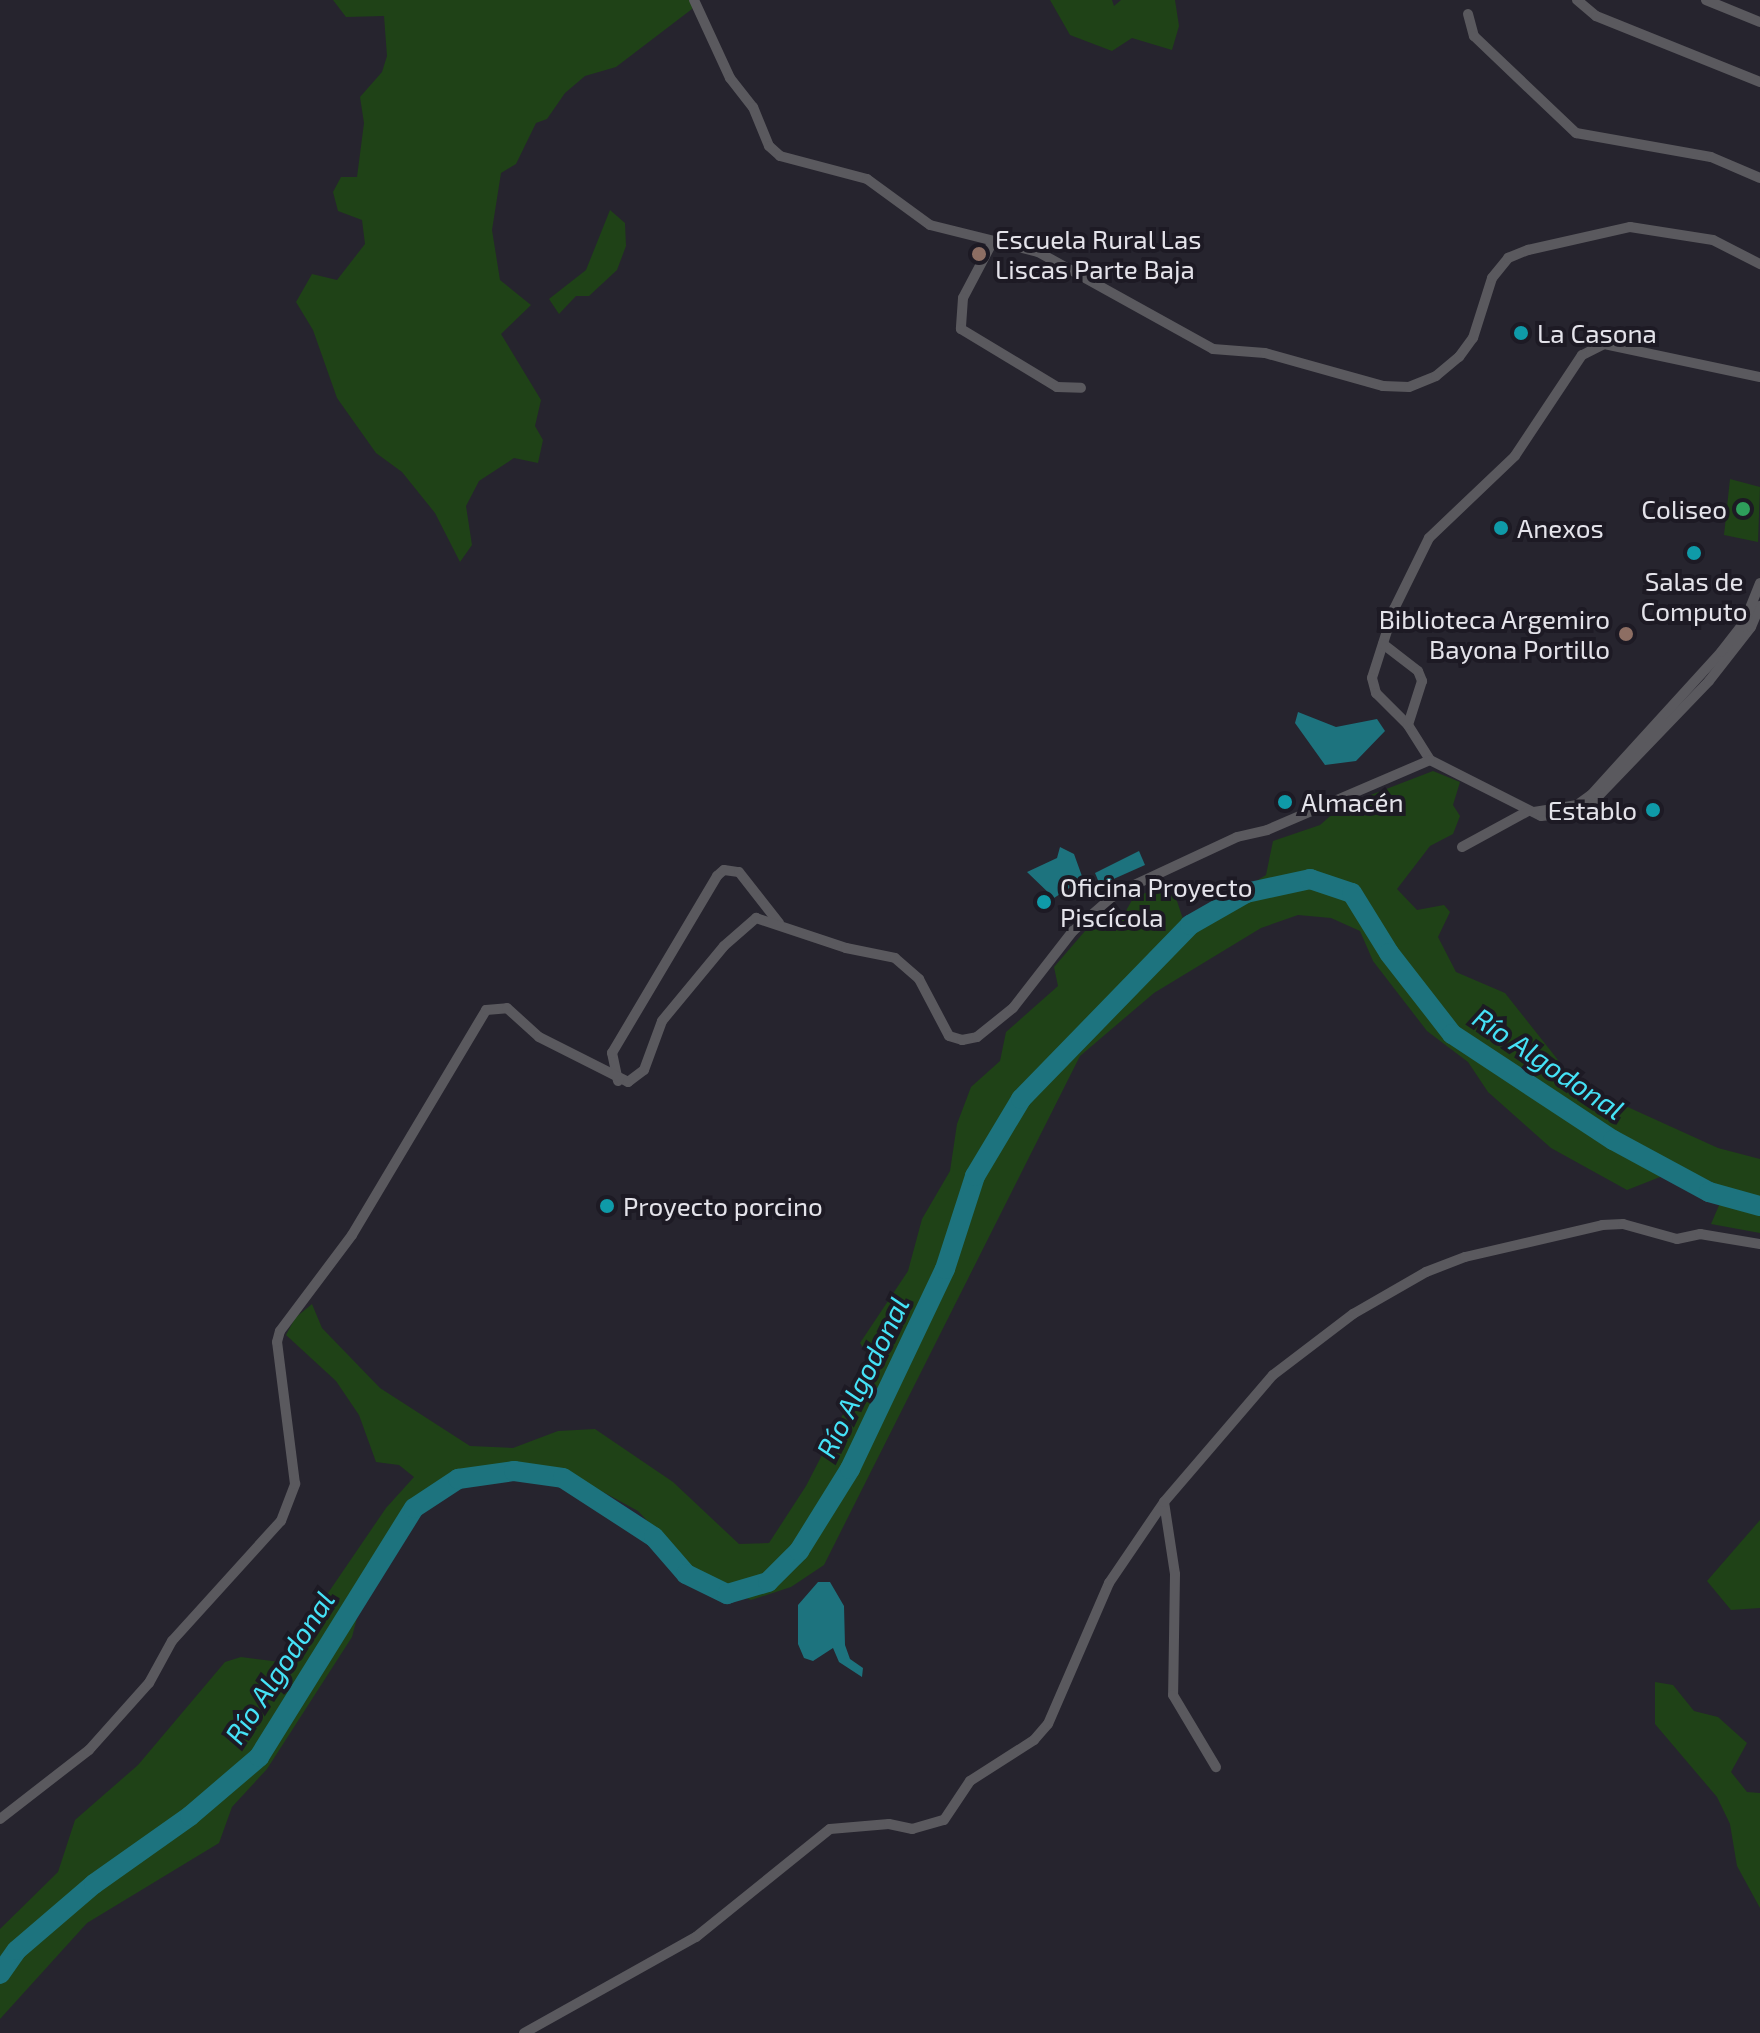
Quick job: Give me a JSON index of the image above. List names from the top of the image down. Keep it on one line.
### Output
{"water":["Río Algodonal"],"places":["Escuela Rural Las Liscas Parte Baja","La Casona","Coliseo","Anexos","Salas de Computo","Biblioteca Argemiro Bayona Portillo","Almacén","Establo","Oficina Proyecto Piscícola","Proyecto porcino"]}
